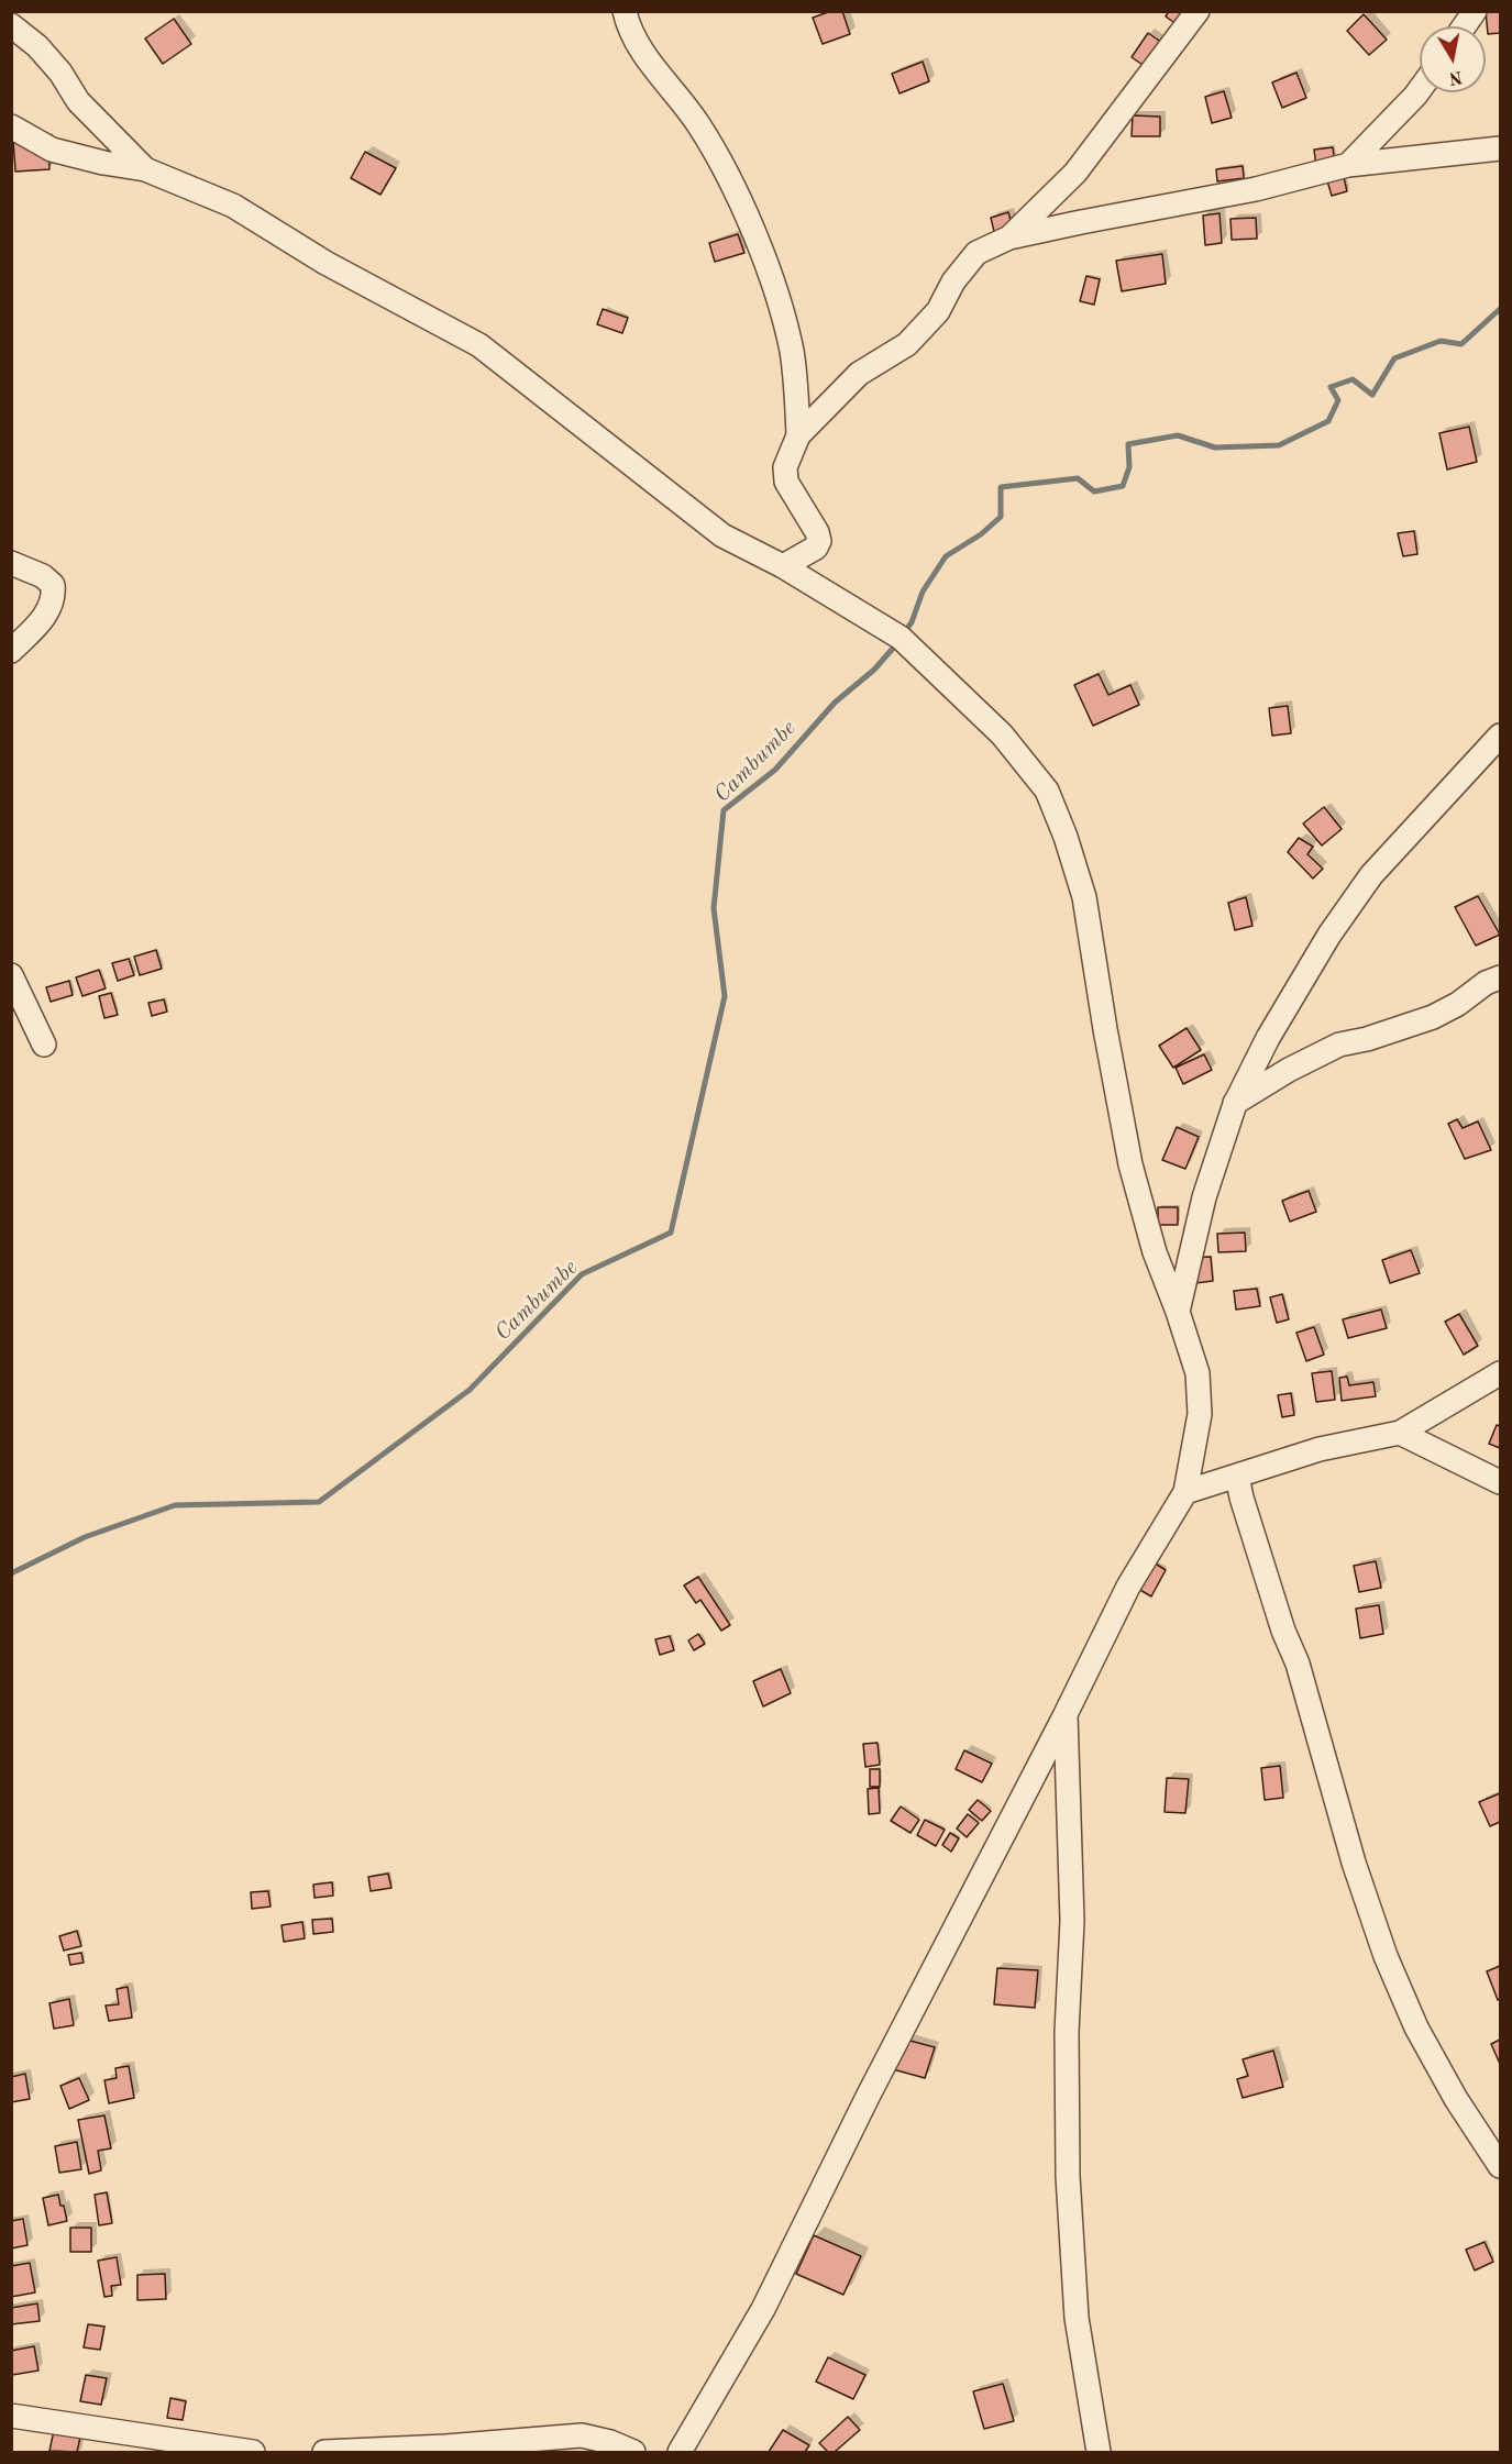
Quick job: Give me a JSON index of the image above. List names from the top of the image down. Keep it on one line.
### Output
{"water":["Cambumbe"],"north":"bottom"}
